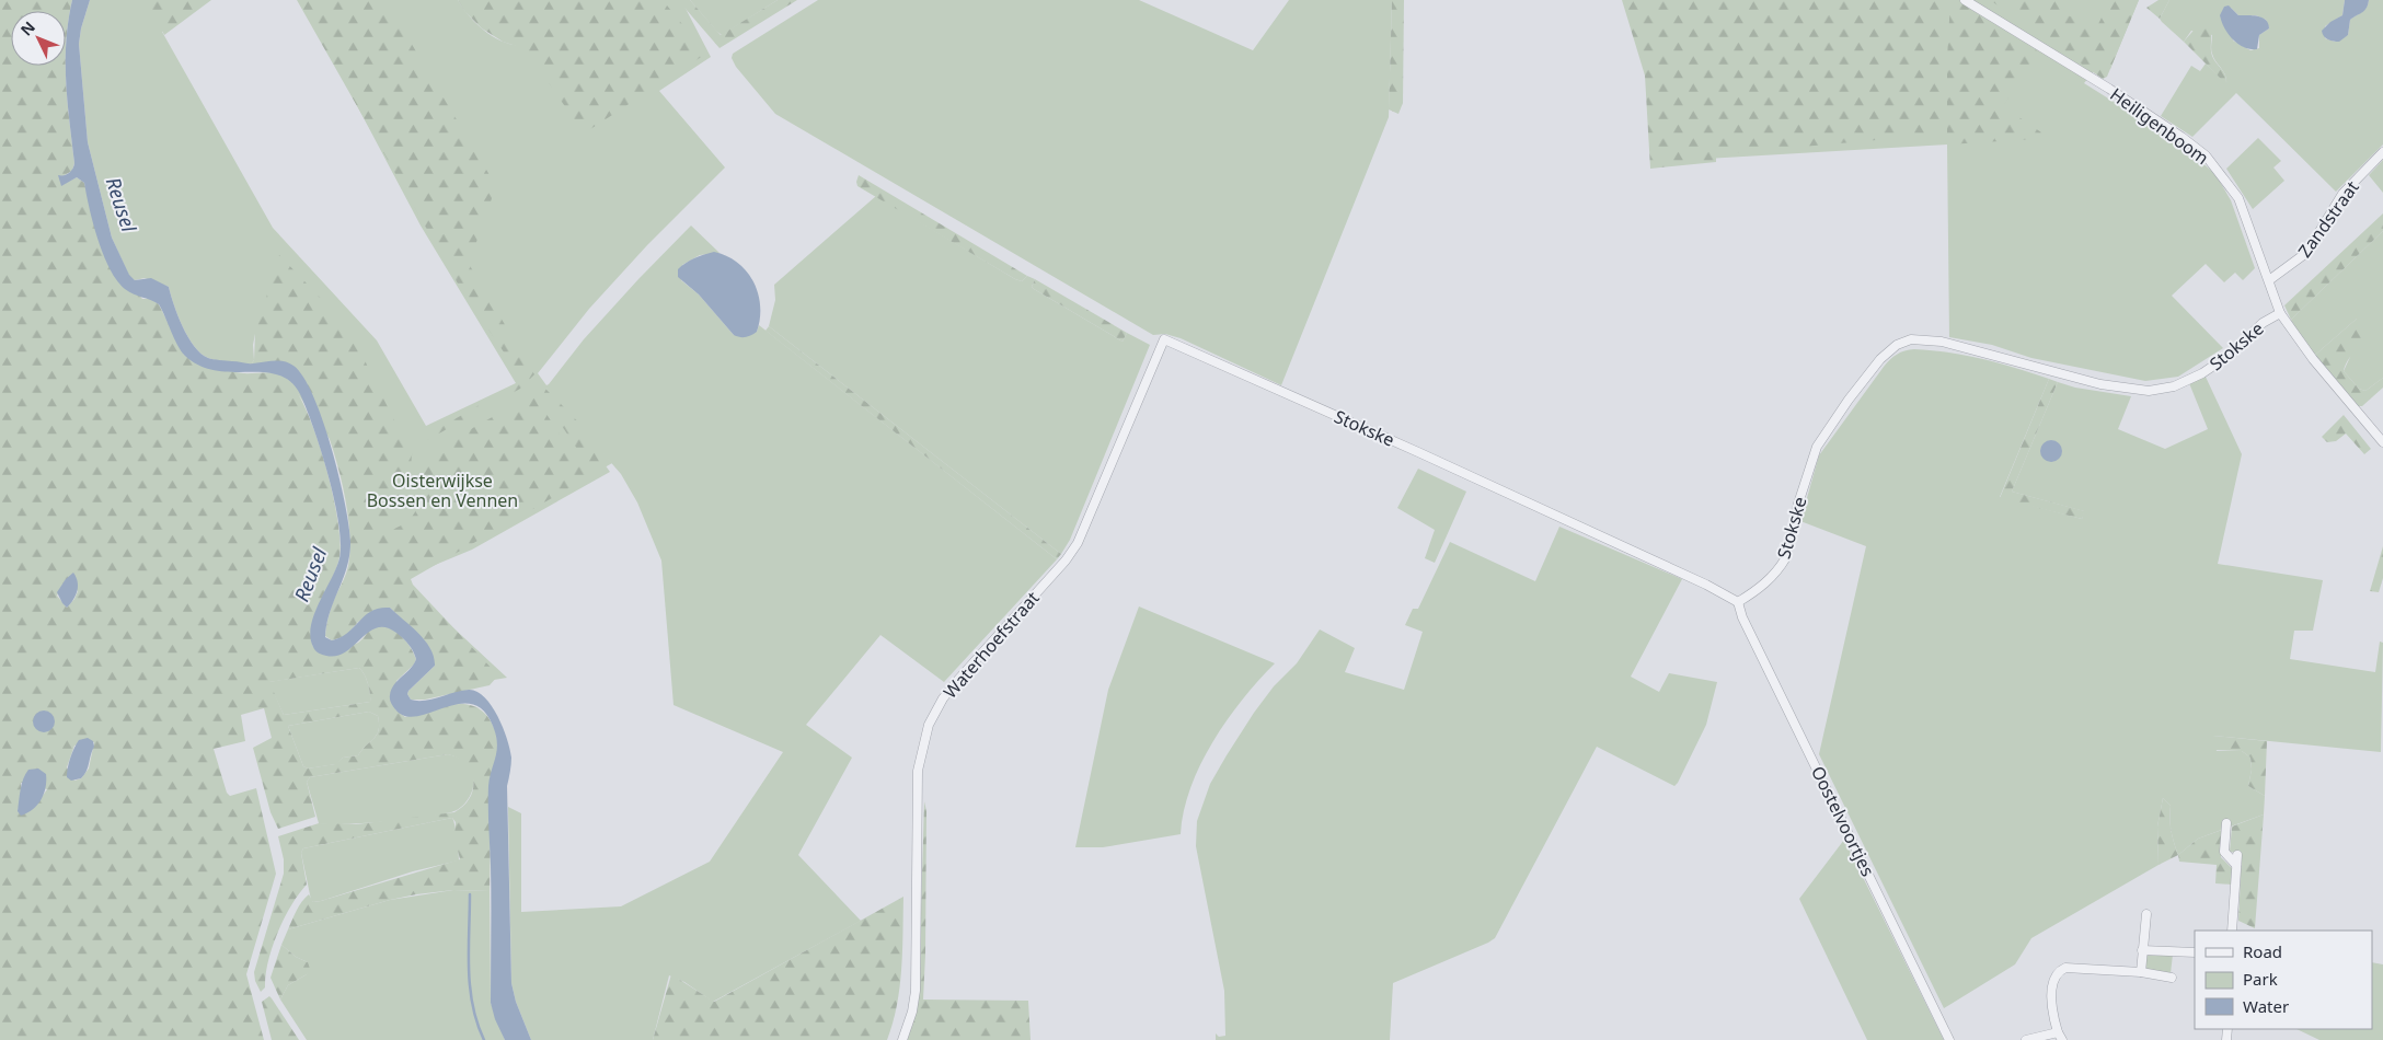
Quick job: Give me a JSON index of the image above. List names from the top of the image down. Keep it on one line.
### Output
{"streets":{"street":["Heiligenboom","Zandstraat","Stokske","Waterhoefstraat","Oostelvoortjes"]},"crossings":[["Heiligenboom","Zandstraat"],["Heiligenboom","Stokske"],["Stokske","Waterhoefstraat"],["Stokske","Oostelvoortjes"]],"water":["Reusel"],"parks":["Oisterwijkse Bossen en Vennen"],"legend":["Road","Park","Water"],"north":"top left"}
